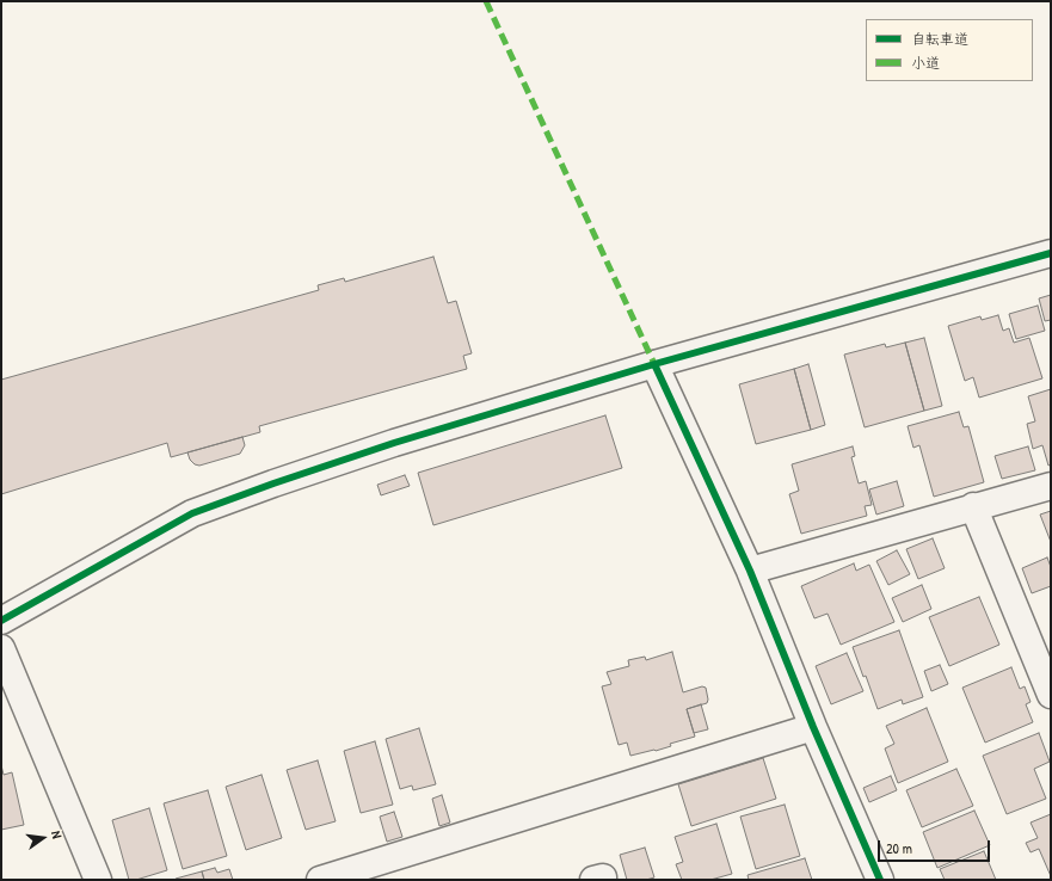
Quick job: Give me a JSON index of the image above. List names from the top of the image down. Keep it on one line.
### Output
{"legend":["自転車道","小道"],"scale_bar":"20 m","north":"right"}
